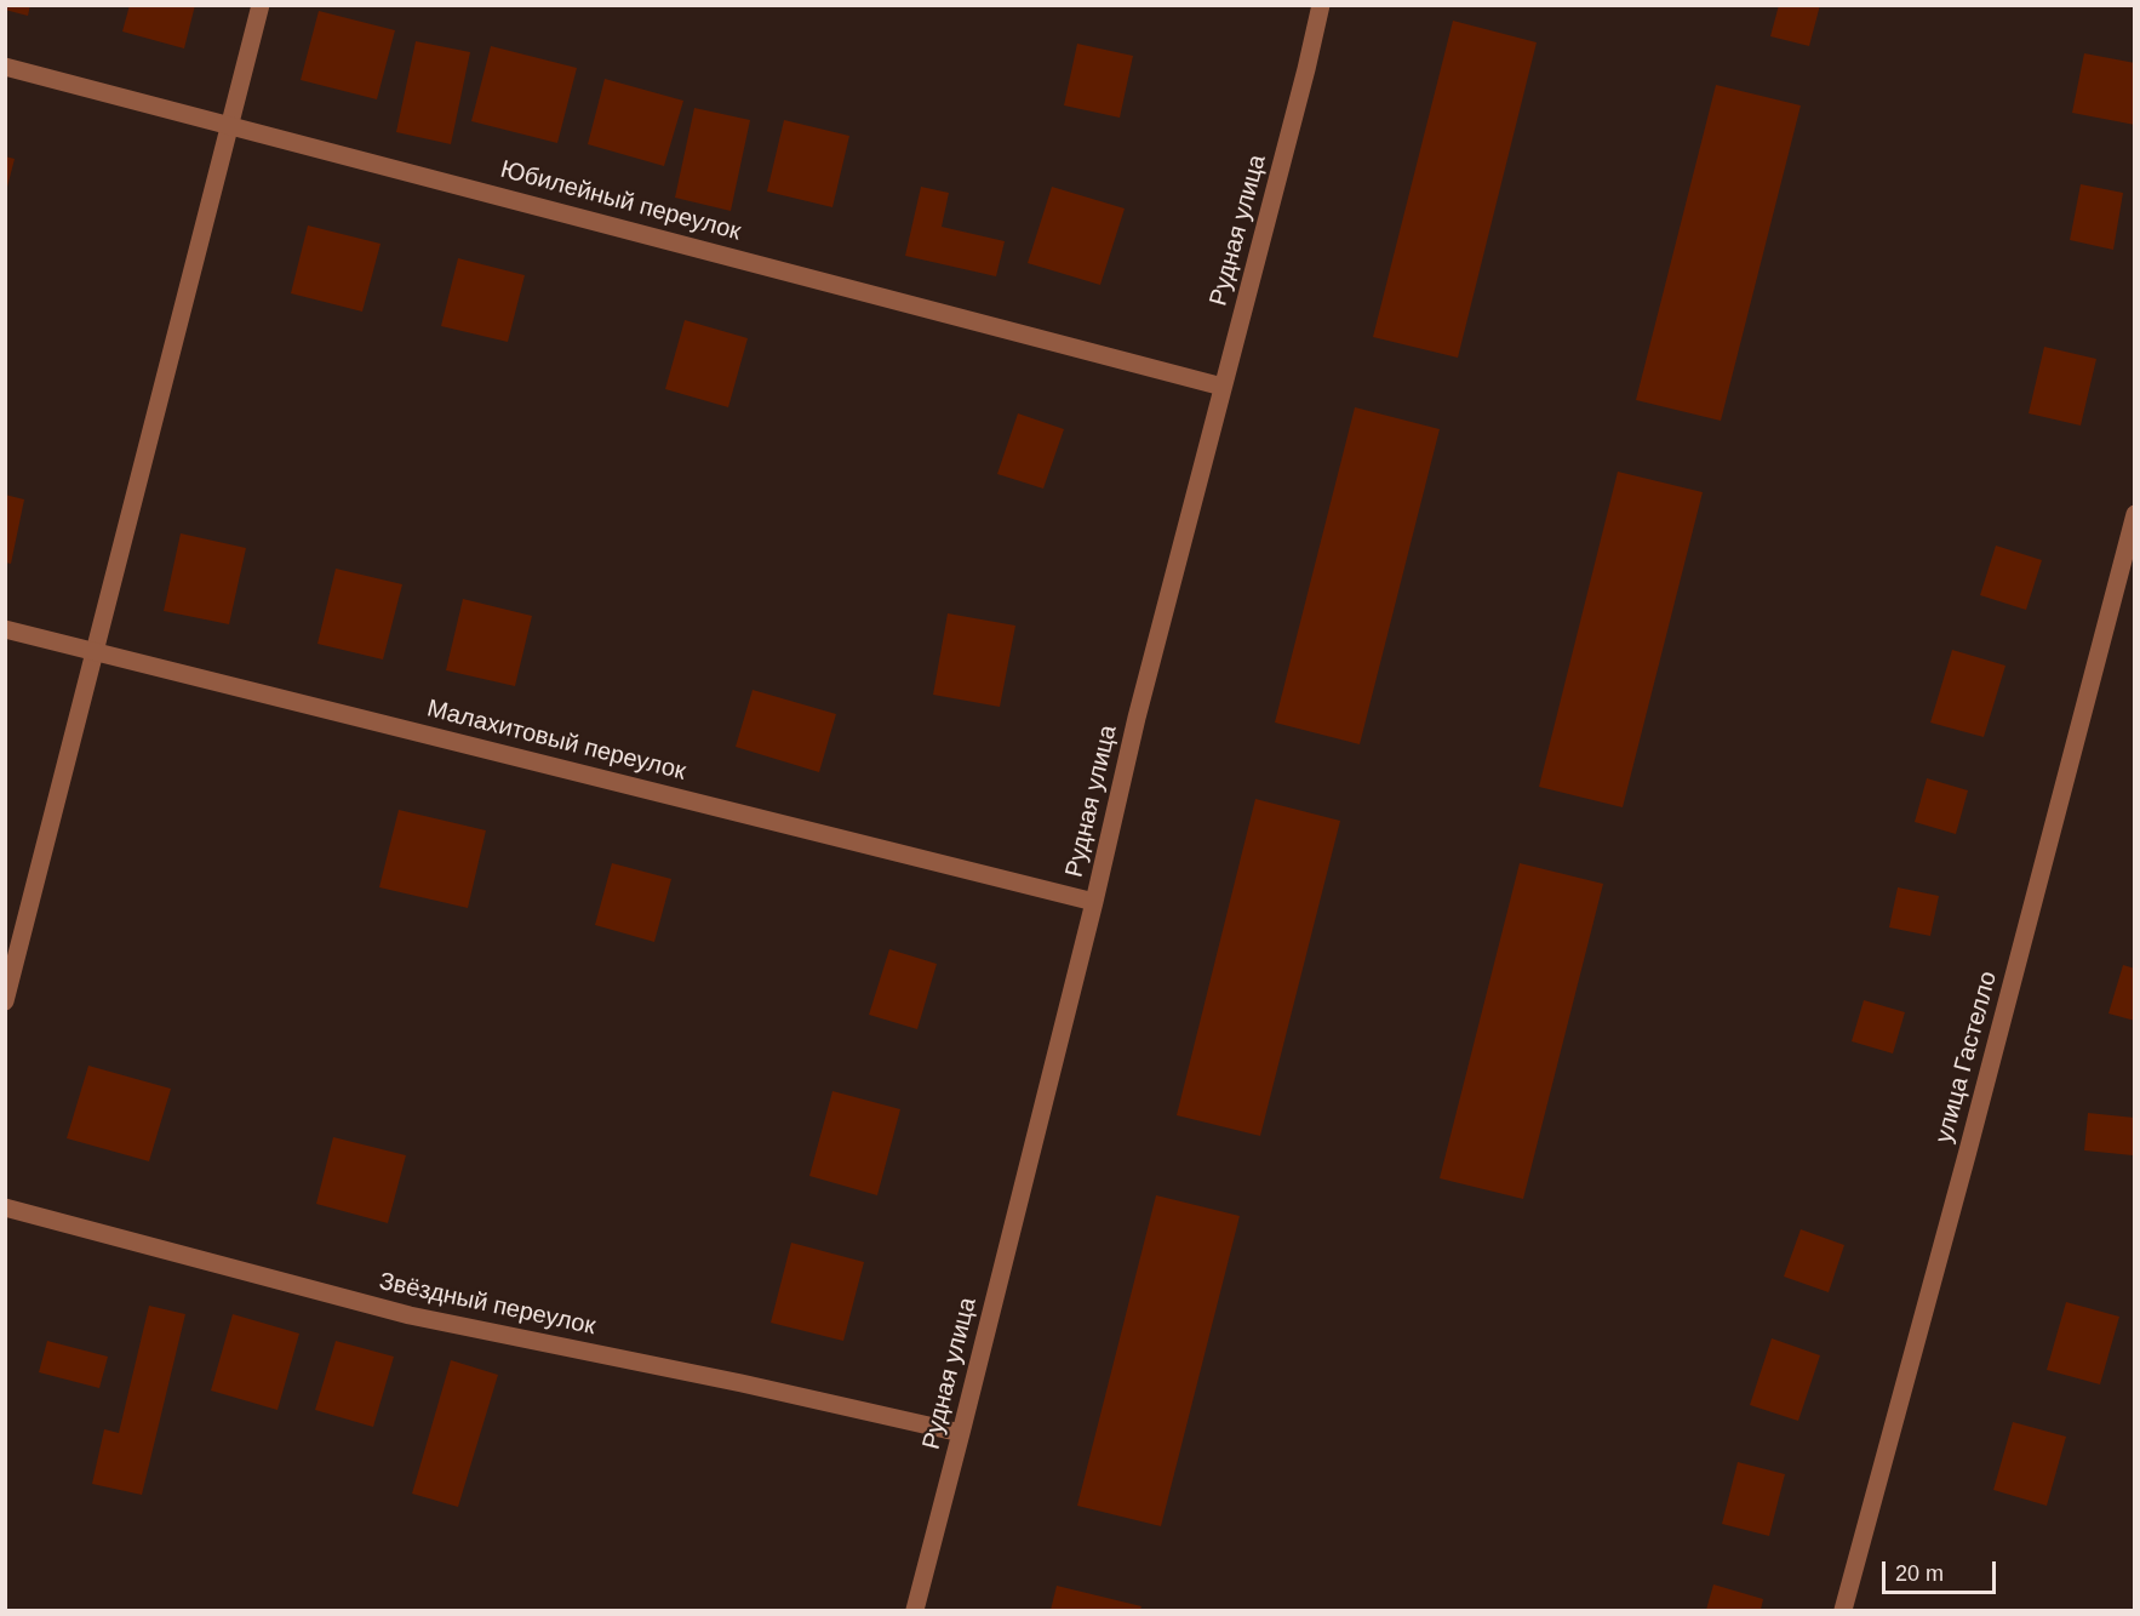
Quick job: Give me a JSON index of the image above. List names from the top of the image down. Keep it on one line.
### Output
{"streets":{"street":["Юбилейный переулок","Рудная улица","Малахитовый переулок","улица Гастелло","Звёздный переулок"]},"crossings":[["Юбилейный переулок","Рудная улица"],["Рудная улица","Малахитовый переулок"],["Рудная улица","Звёздный переулок"]],"scale_bar":"20 m"}
